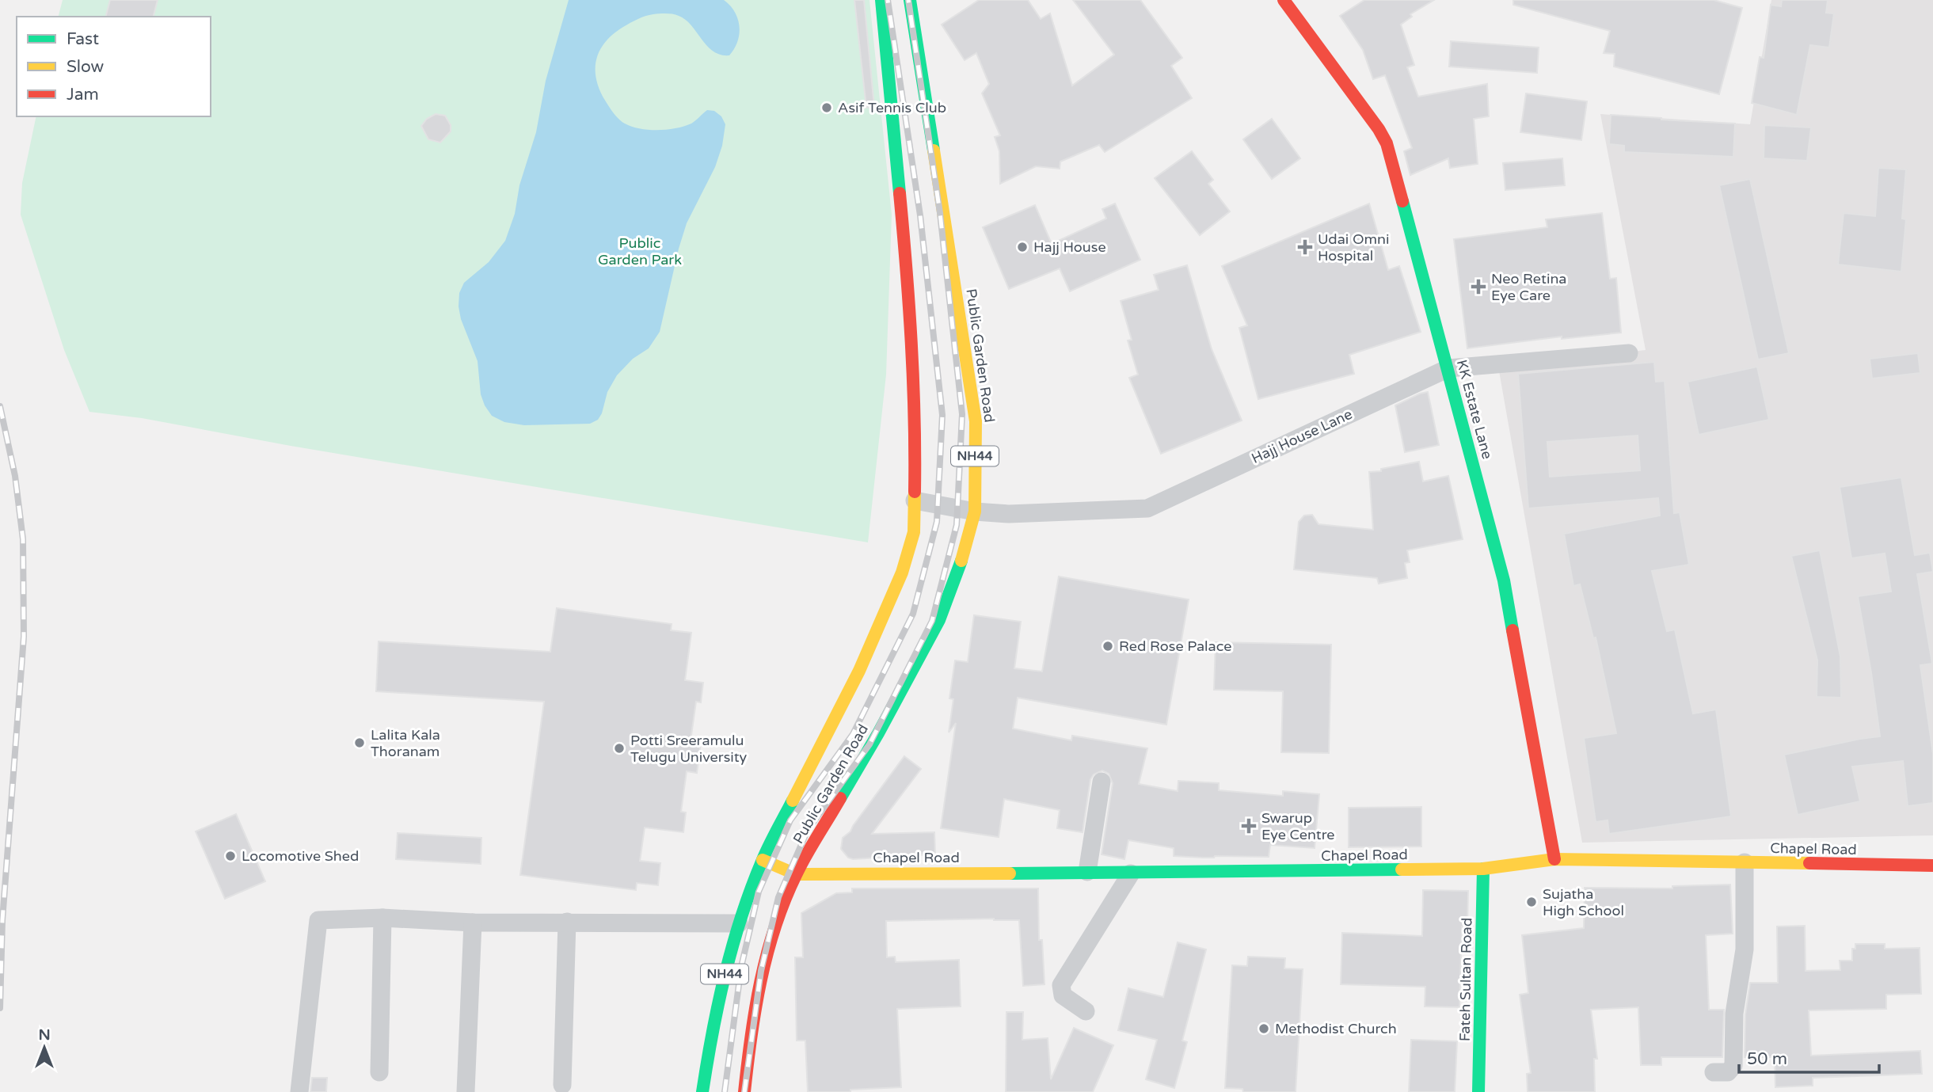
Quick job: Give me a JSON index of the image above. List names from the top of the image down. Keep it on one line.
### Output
{"streets":{"main road":["Public Garden Road","KK Estate Lane","NH44","Chapel Road","Fateh Sultan Road"],"street":["Hajj House Lane"]},"crossings":[["Public Garden Road","Hajj House Lane"],["Public Garden Road","NH44"],["Public Garden Road","Chapel Road"],["KK Estate Lane","Hajj House Lane"],["KK Estate Lane","Chapel Road"],["Hajj House Lane","NH44"],["NH44","Chapel Road"],["Chapel Road","Fateh Sultan Road"]],"parks":["Public Garden Park"],"places":{"other":["Asif Tennis Club","Hajj House","Red Rose Palace","Lalita Kala Thoranam","Potti Sreeramulu Telugu University","Locomotive Shed","Sujatha High School","Methodist Church"],"health":["Udai Omni Hospital","Neo Retina Eye Care","Swarup Eye Centre"]},"legend":["Fast","Slow","Jam"],"scale_bar":"50 m","north":"top"}
